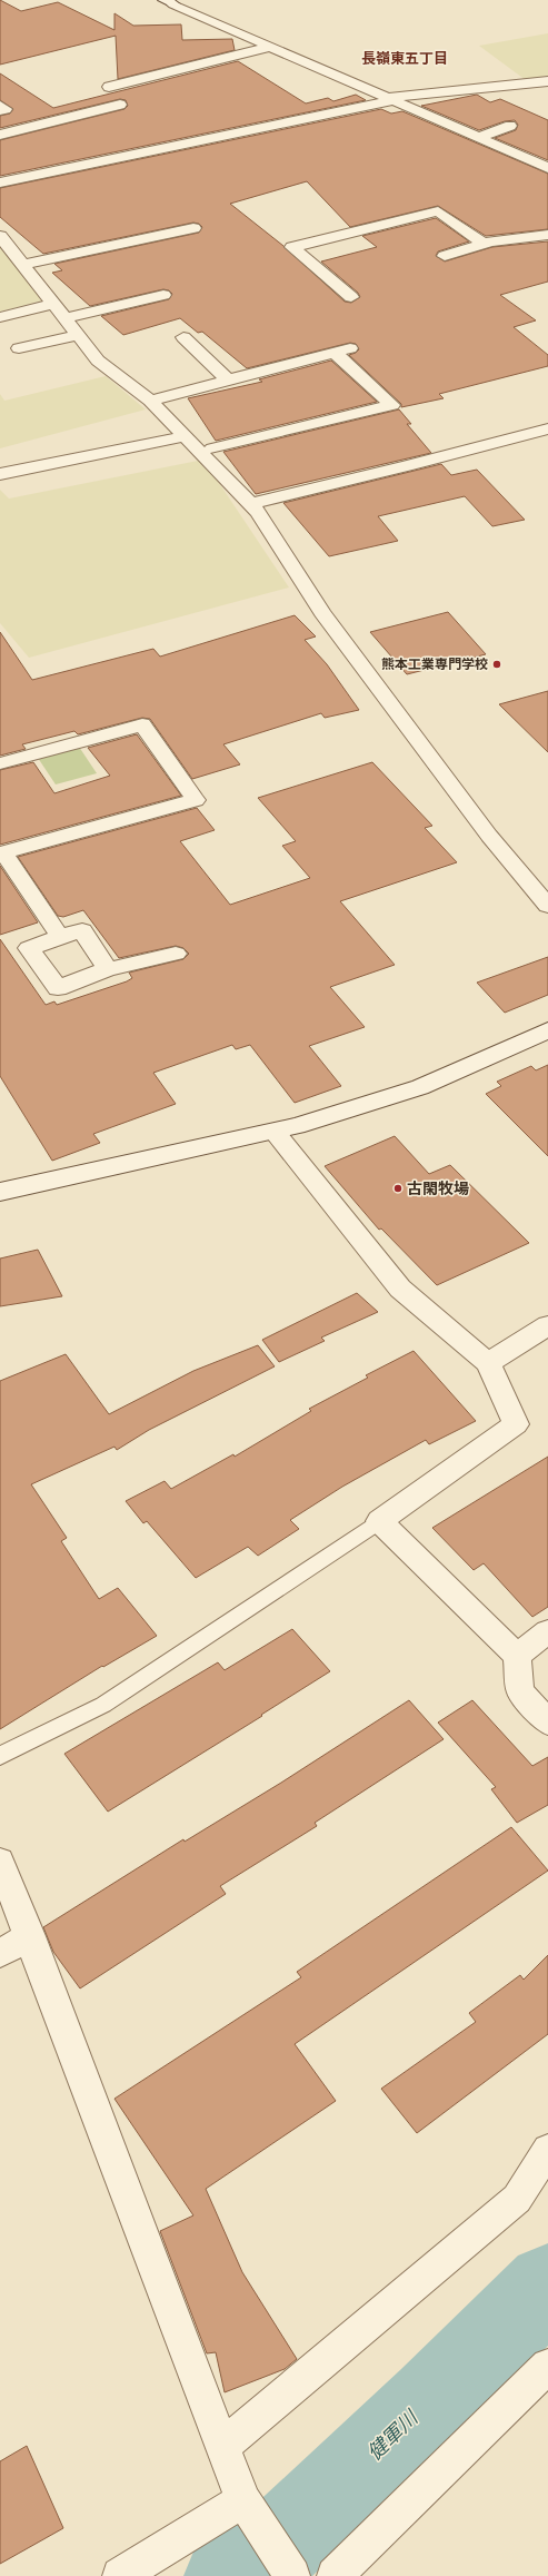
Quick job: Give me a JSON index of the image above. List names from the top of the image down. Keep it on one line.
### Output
{"districts":["長嶺東五丁目"],"water":["健軍川"],"places":["熊本工業専門学校","古閑牧場"]}
